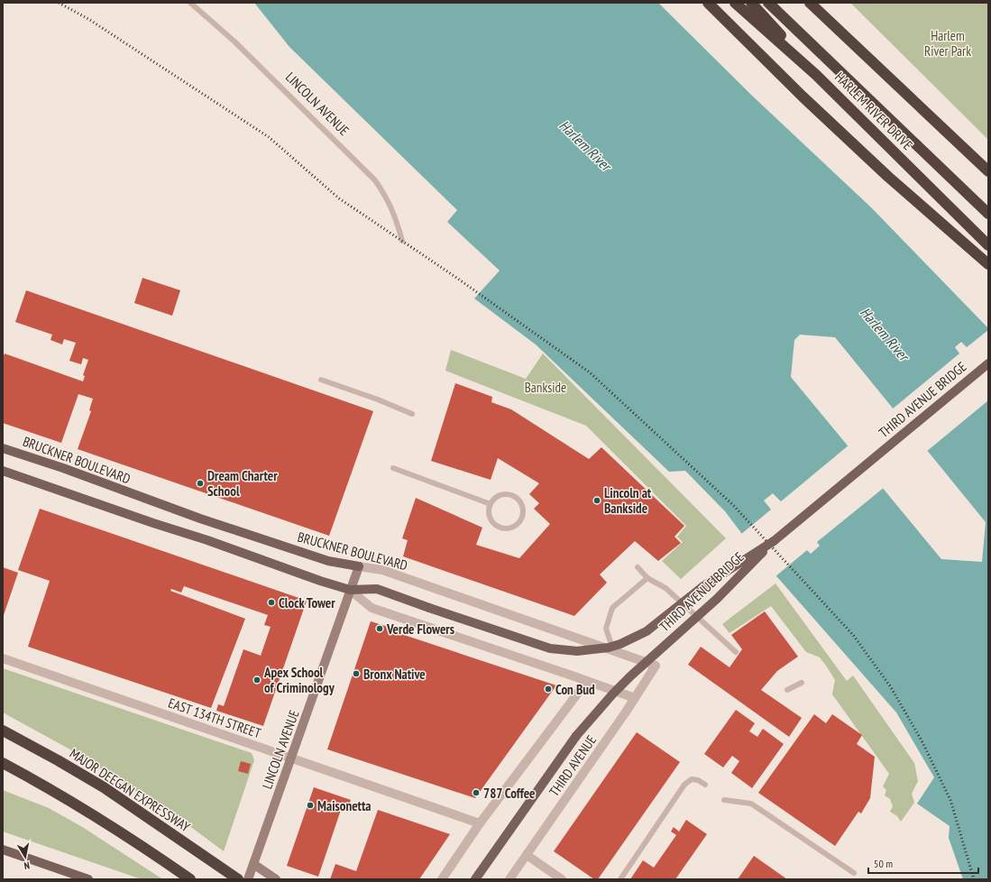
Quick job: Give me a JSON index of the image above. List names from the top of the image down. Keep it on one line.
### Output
{"streets":{"highway":["HARLEM RIVER DRIVE","MAJOR DEEGAN EXPRESSWAY"],"main road":["LINCOLN AVENUE","THIRD AVENUE BRIDGE","BRUCKNER BOULEVARD"],"street":["EAST 134TH STREET","THIRD AVENUE"]},"crossings":[["LINCOLN AVENUE","BRUCKNER BOULEVARD"],["LINCOLN AVENUE","EAST 134TH STREET"],["BRUCKNER BOULEVARD","THIRD AVENUE"]],"water":["Harlem River"],"parks":["Harlem River Park","Bankside"],"places":["Dream Charter School","Lincoln at Bankside","Clock Tower","Verde Flowers","Bronx Native","Apex School of Criminology","Con Bud","787 Coffee","Maisonetta"],"scale_bar":"50 m","north":"bottom"}
